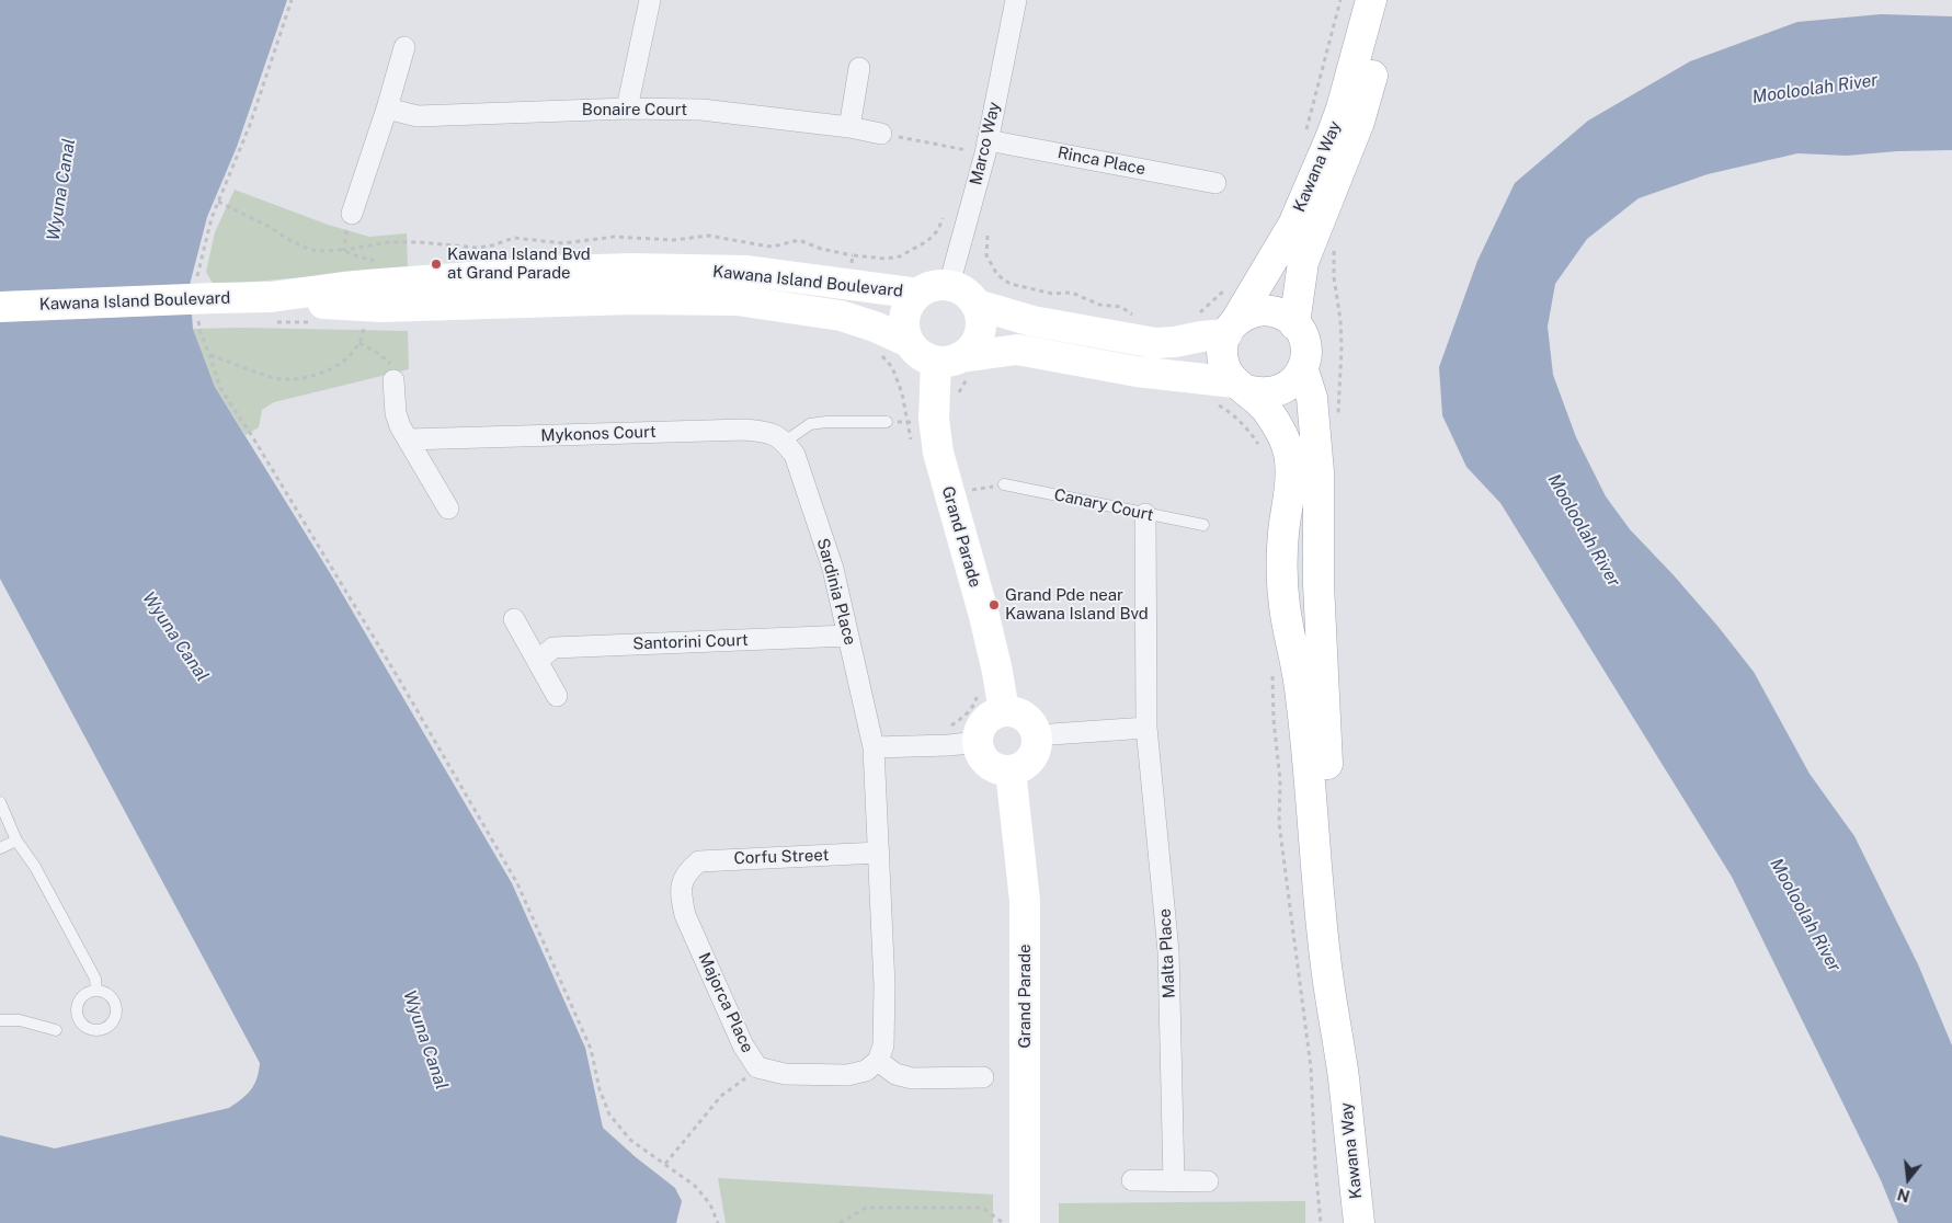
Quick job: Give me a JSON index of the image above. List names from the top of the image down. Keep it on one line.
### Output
{"streets":{"main road":["Kawana Way","Kawana Island Boulevard","Grand Parade"],"street":["Bonaire Court","Marco Way","Rinca Place","Mykonos Court","Sardinia Place","Santorini Court","Corfu Street","Malta Place","Majorca Place"],"lane":["Canary Court"]},"crossings":[["Marco Way","Rinca Place"],["Marco Way","Kawana Island Boulevard"],["Marco Way","Grand Parade"],["Kawana Island Boulevard","Grand Parade"],["Mykonos Court","Sardinia Place"],["Canary Court","Malta Place"],["Sardinia Place","Santorini Court"],["Sardinia Place","Corfu Street"],["Sardinia Place","Majorca Place"],["Corfu Street","Majorca Place"]],"water":["Mooloolah River","Wyuna Canal"],"places":["Kawana Island Bvd at Grand Parade","Grand Pde near Kawana Island Bvd"],"north":"bottom"}
